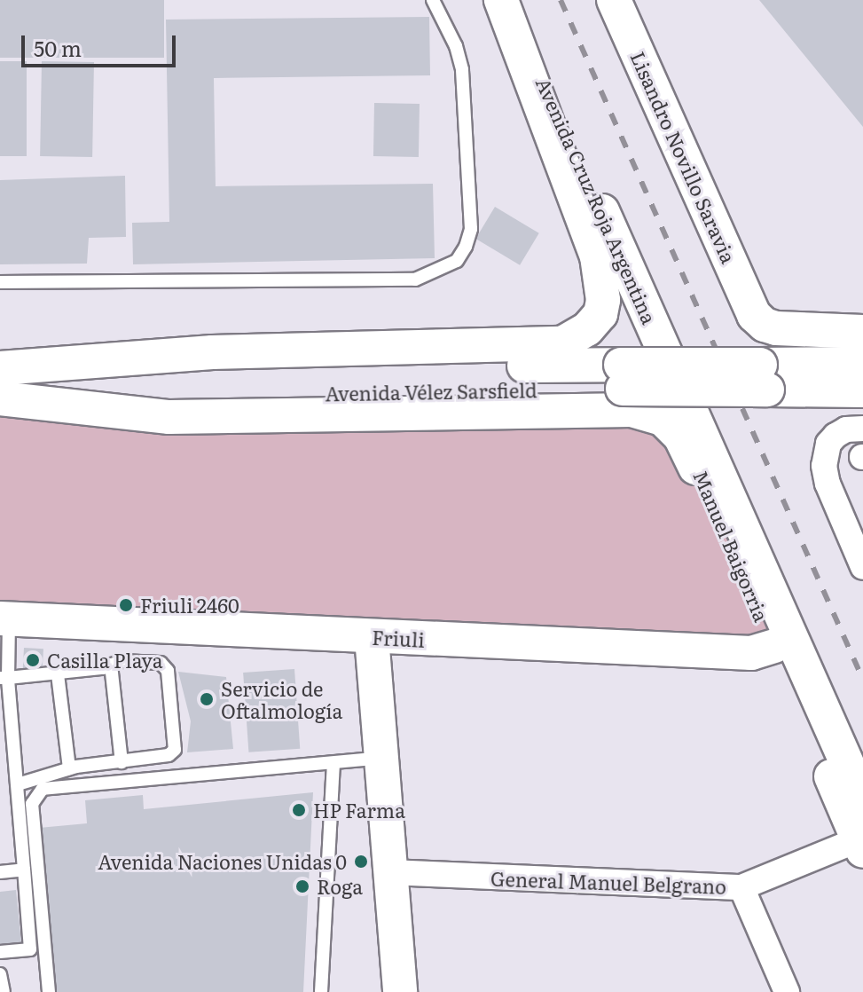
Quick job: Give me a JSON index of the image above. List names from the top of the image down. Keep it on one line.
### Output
{"streets":{"main road":["Lisandro Novillo Saravia","Avenida Cruz Roja Argentina","Avenida Vélez Sarsfield","Manuel Baigorria","Friuli"],"street":["General Manuel Belgrano"]},"crossings":[["Avenida Cruz Roja Argentina","Manuel Baigorria"],["Manuel Baigorria","Friuli"],["Manuel Baigorria","General Manuel Belgrano"]],"places":["Friuli 2460","Casilla Playa","Servicio de Oftalmología","HP Farma","Avenida Naciones Unidas 0","Roga"],"scale_bar":"50 m"}
